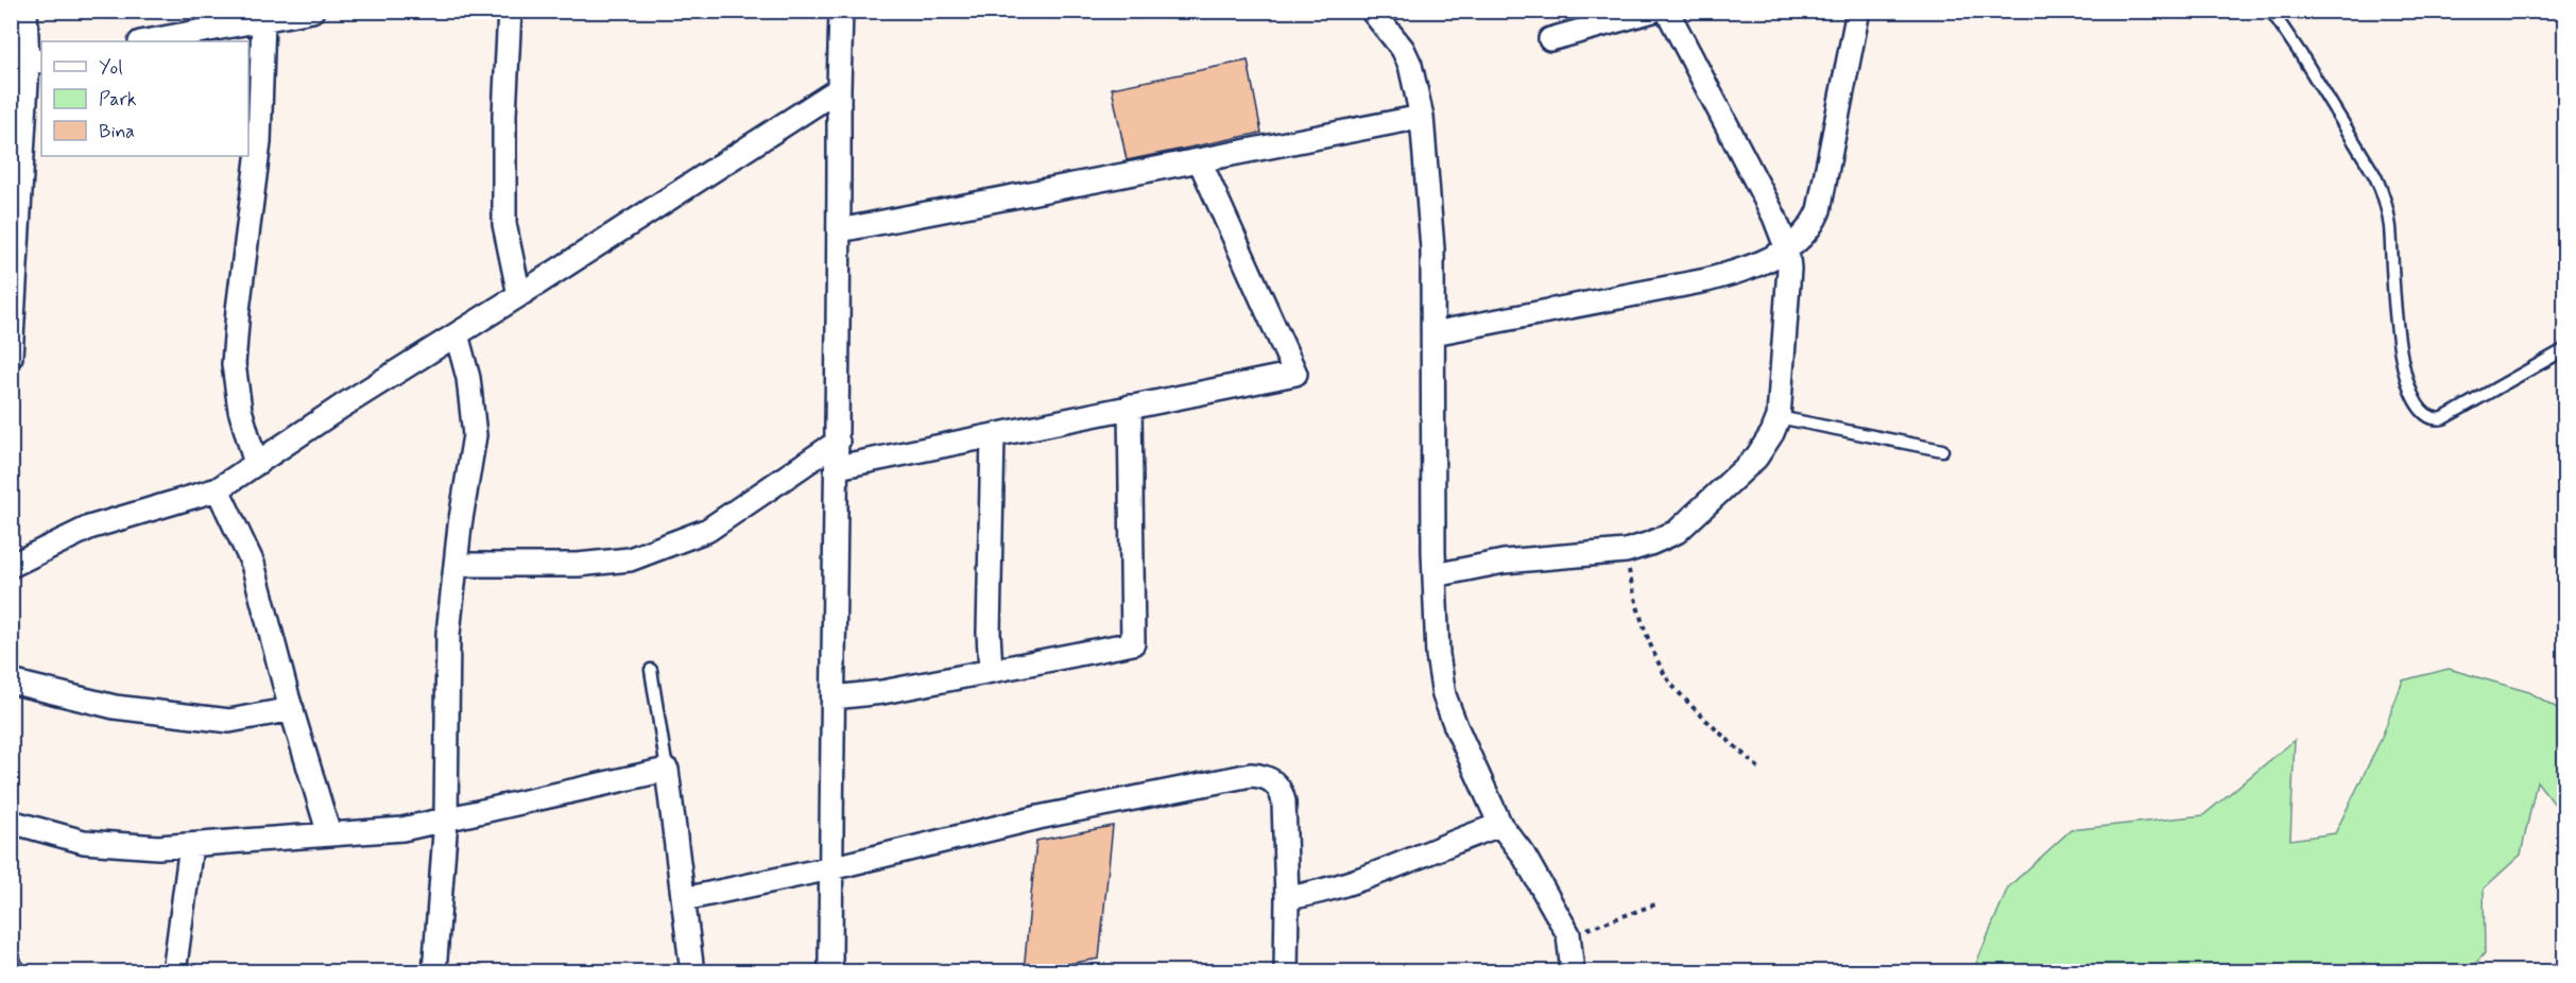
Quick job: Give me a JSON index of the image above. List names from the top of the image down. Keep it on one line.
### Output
{"legend":["Yol","Park","Bina"]}
